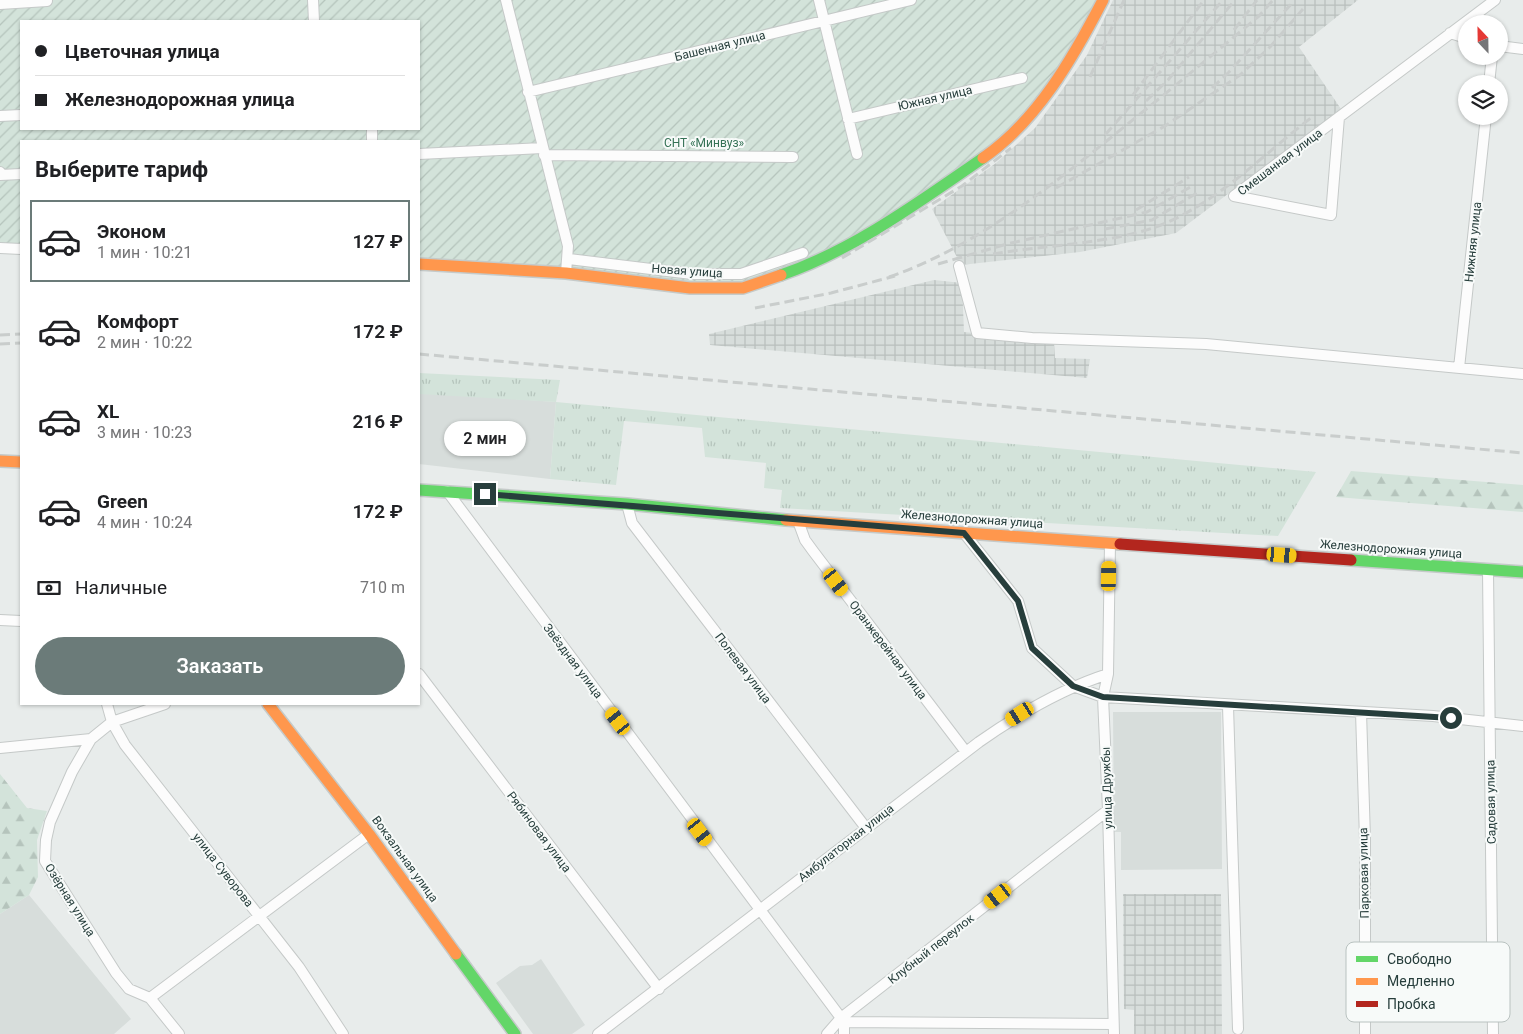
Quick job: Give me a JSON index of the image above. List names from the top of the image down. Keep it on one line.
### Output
{"streets":{"street":["Башенная улица","Южная улица","Смешанная улица","Нижняя улица","Новая улица","Железнодорожная улица","Оранжерейная улица","Звёздная улица","Полевая улица","улица Дружбы","Садовая улица","Рябиновая улица","Амбулаторная улица","Вокзальная улица","улица Суворова","Парковая улица","Озёрная улица","Клубный переулок"]},"crossings":[["Железнодорожная улица","Оранжерейная улица"],["Железнодорожная улица","Звёздная улица"],["Железнодорожная улица","Полевая улица"],["Железнодорожная улица","улица Дружбы"],["Железнодорожная улица","Садовая улица"],["Оранжерейная улица","Амбулаторная улица"],["Звёздная улица","Амбулаторная улица"],["Звёздная улица","Клубный переулок"],["Полевая улица","Амбулаторная улица"],["улица Дружбы","Амбулаторная улица"],["улица Дружбы","Клубный переулок"],["Рябиновая улица","Амбулаторная улица"],["улица Суворова","Озёрная улица"]],"parks":["СНТ «Минвуз»"],"legend":["Свободно","Медленно","Пробка"],"north":"top","page":{"banner":["Цветочная улица","Железнодорожная улица"],"heading":"Выберите тариф","list":[{"name":"Эконом","note":"1 мин · 10:21","value":"127 ₽"},{"name":"Комфорт","note":"2 мин · 10:22","value":"172 ₽"},{"name":"XL","note":"3 мин · 10:23","value":"216 ₽"},{"name":"Green","note":"4 мин · 10:24","value":"172 ₽"}],"bubble":"2 мин","pay":["Наличные","710 m"],"buttons":"Заказать"}}
